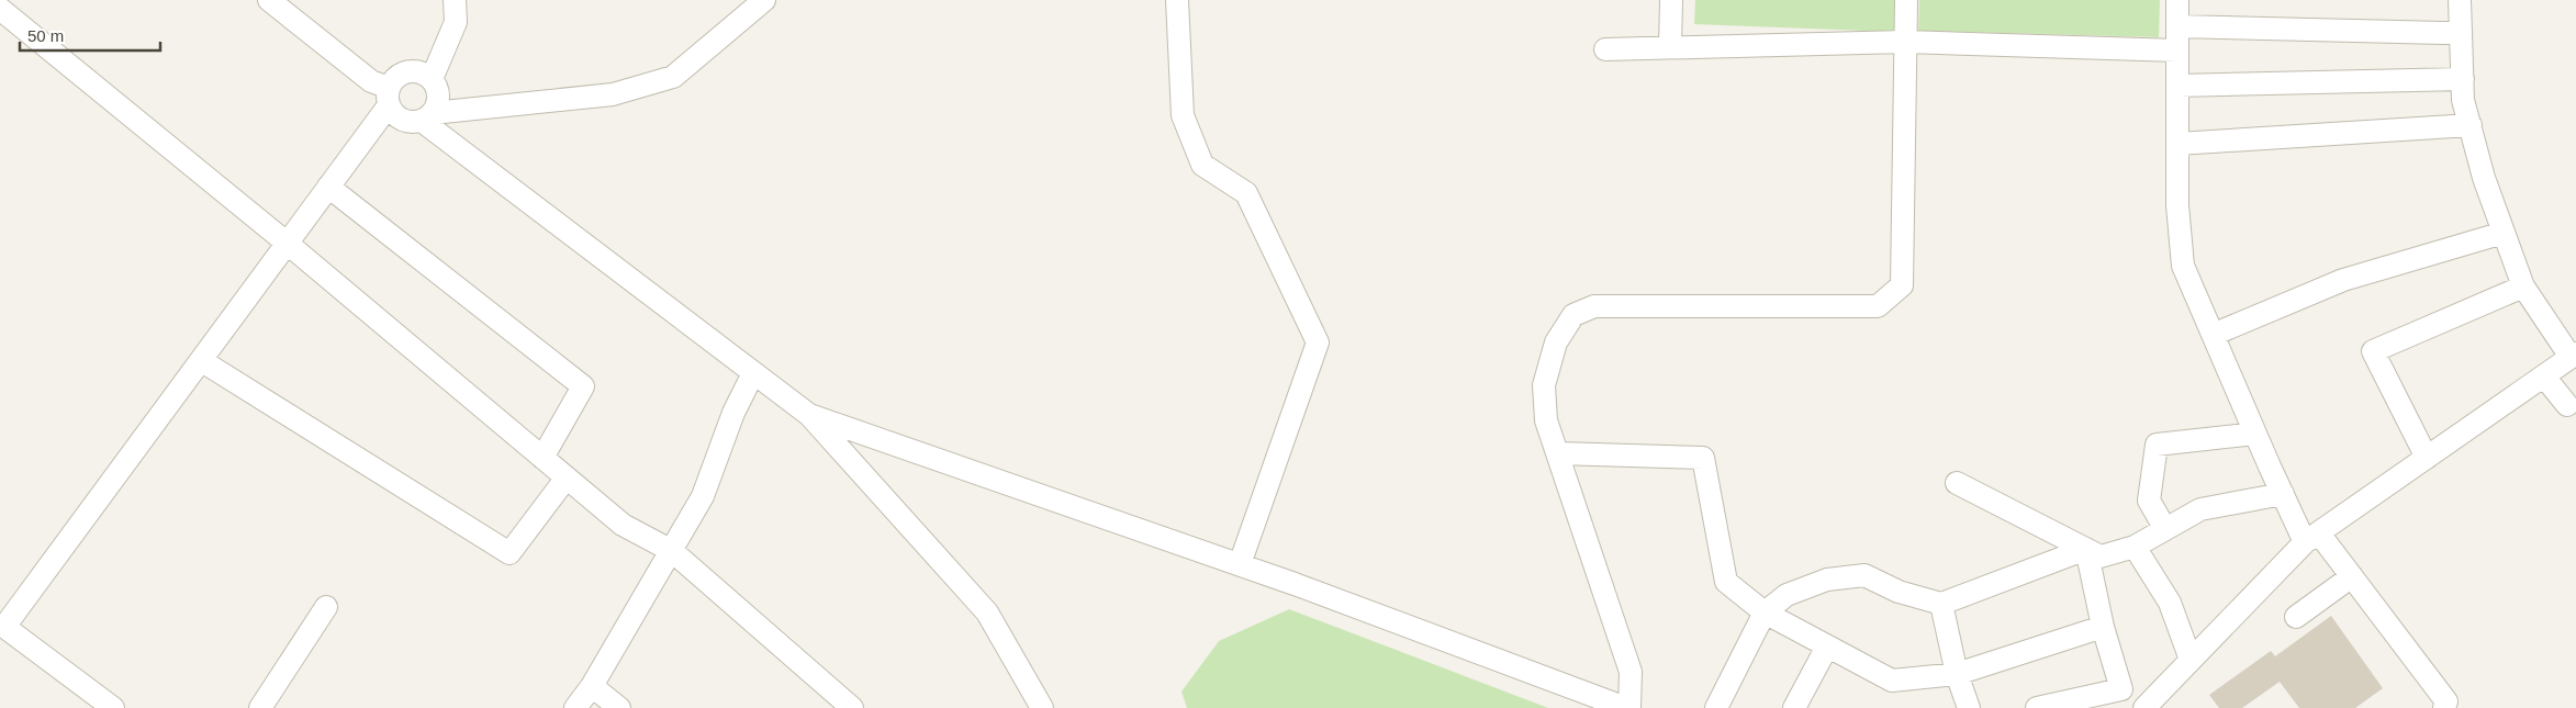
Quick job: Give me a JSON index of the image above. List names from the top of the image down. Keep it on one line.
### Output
{"scale_bar":"50 m"}
